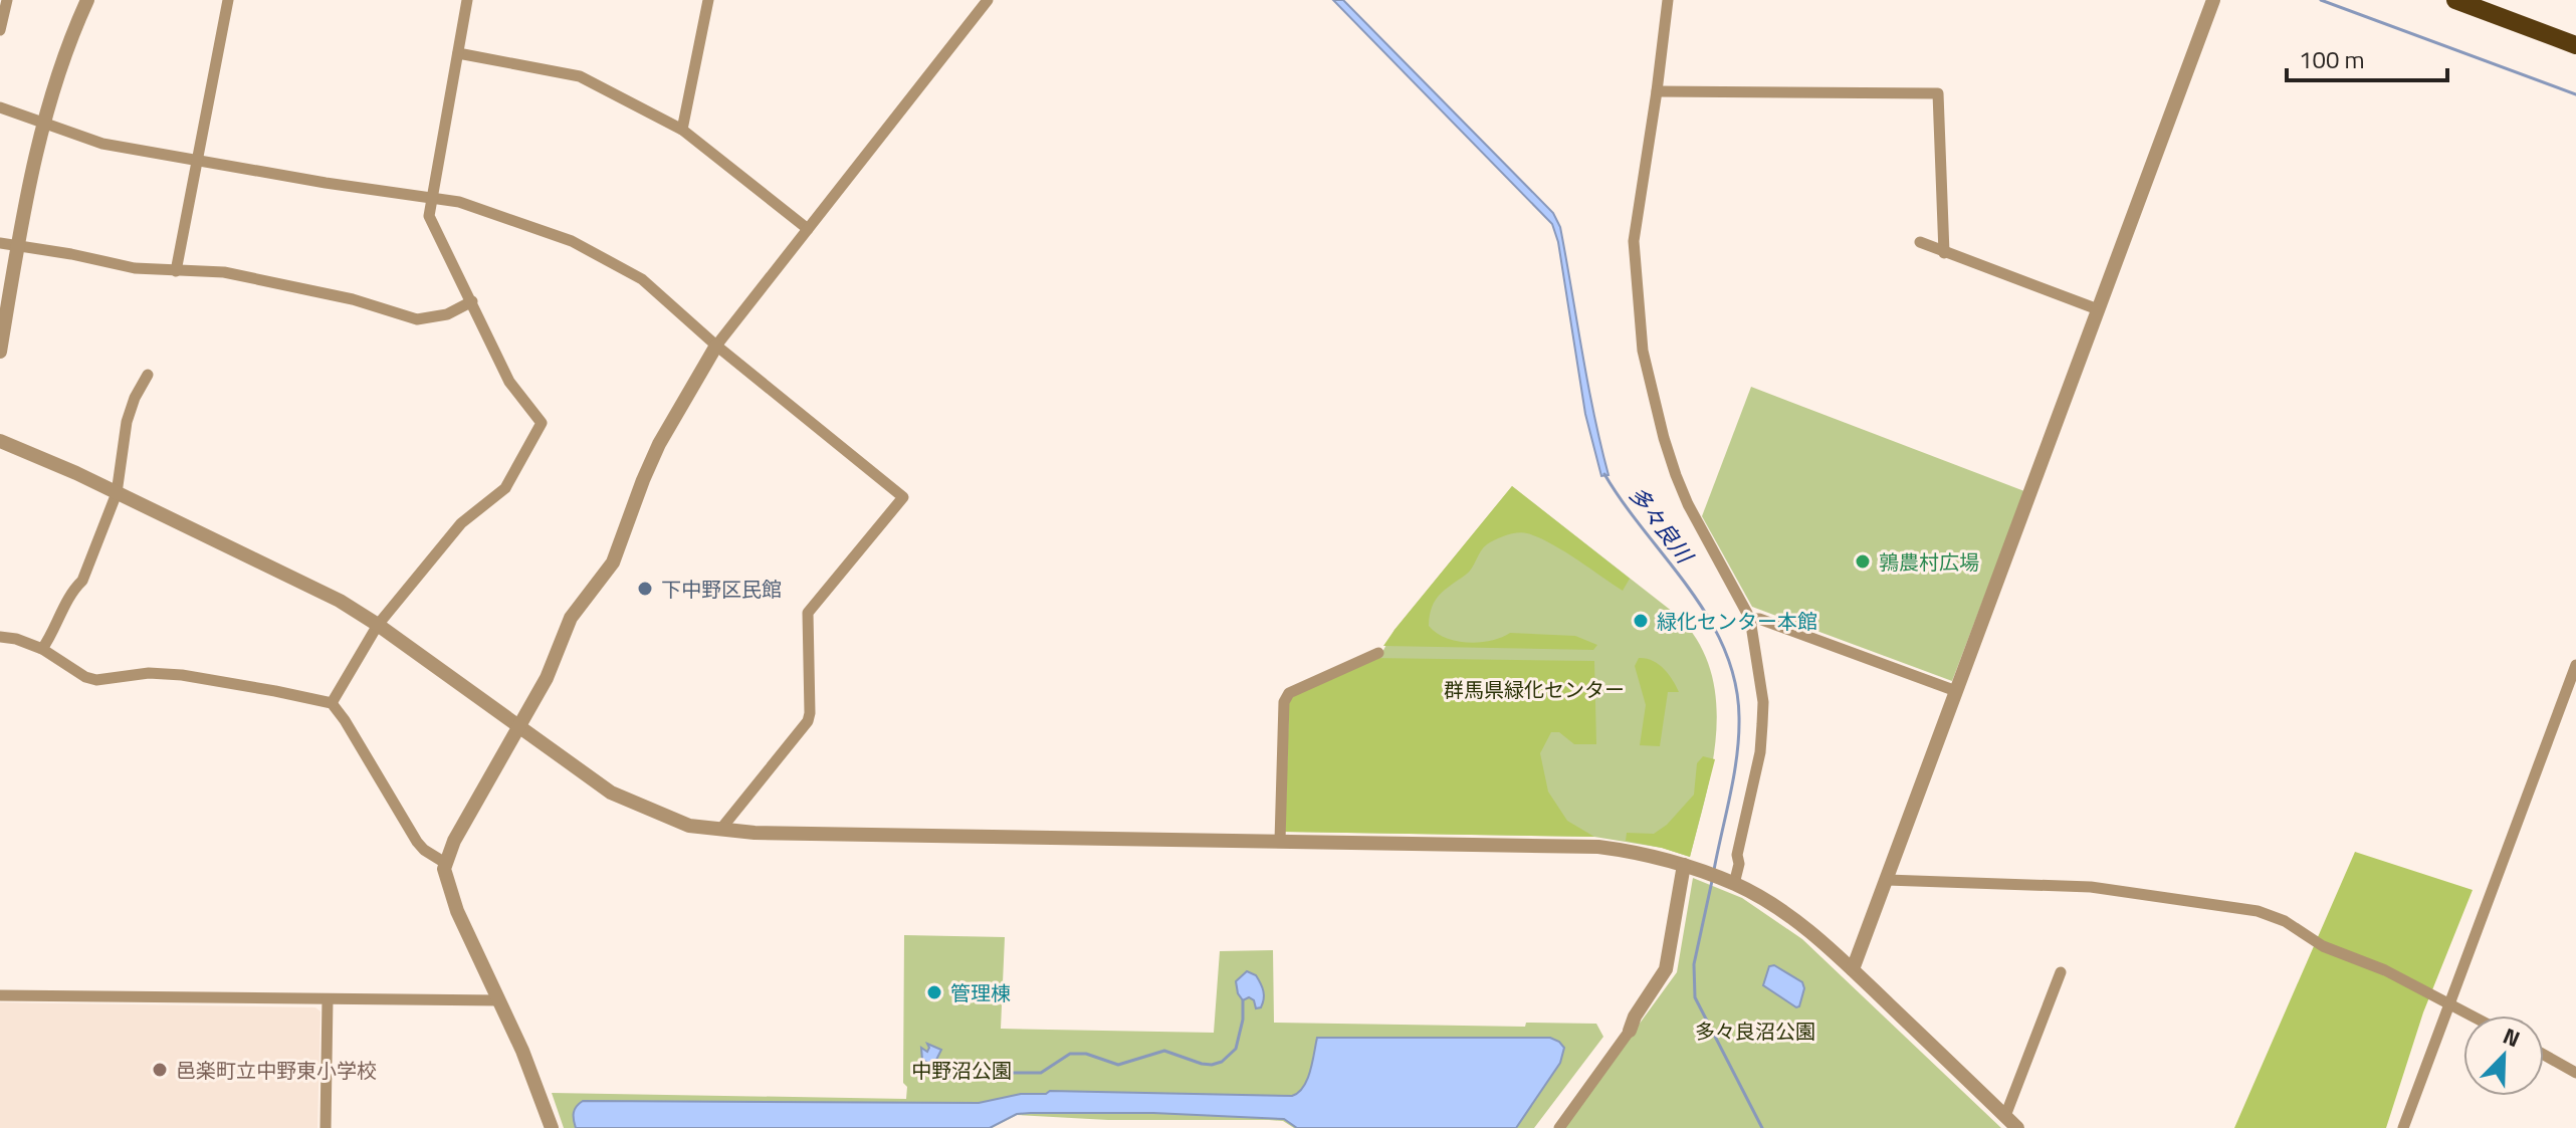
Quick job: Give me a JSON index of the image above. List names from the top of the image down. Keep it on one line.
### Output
{"water":["多々良川"],"parks":["群馬県緑化センター","多々良沼公園","中野沼公園"],"places":["鶉農村広場","下中野区民館","緑化センター本館","管理棟","邑楽町立中野東小学校"],"scale_bar":"100 m","north":"top right"}
